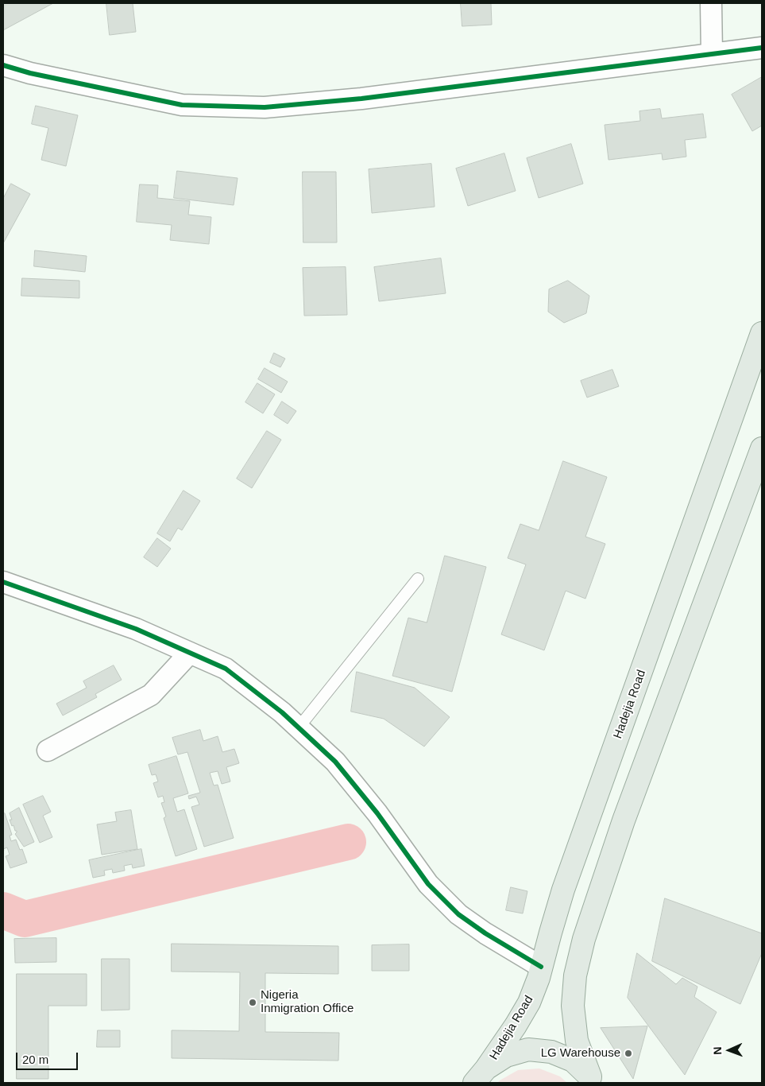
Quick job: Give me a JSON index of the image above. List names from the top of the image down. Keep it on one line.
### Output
{"streets":{"main road":["Hadejia Road"]},"places":["Nigeria Inmigration Office","LG Warehouse"],"scale_bar":"20 m","north":"left"}
